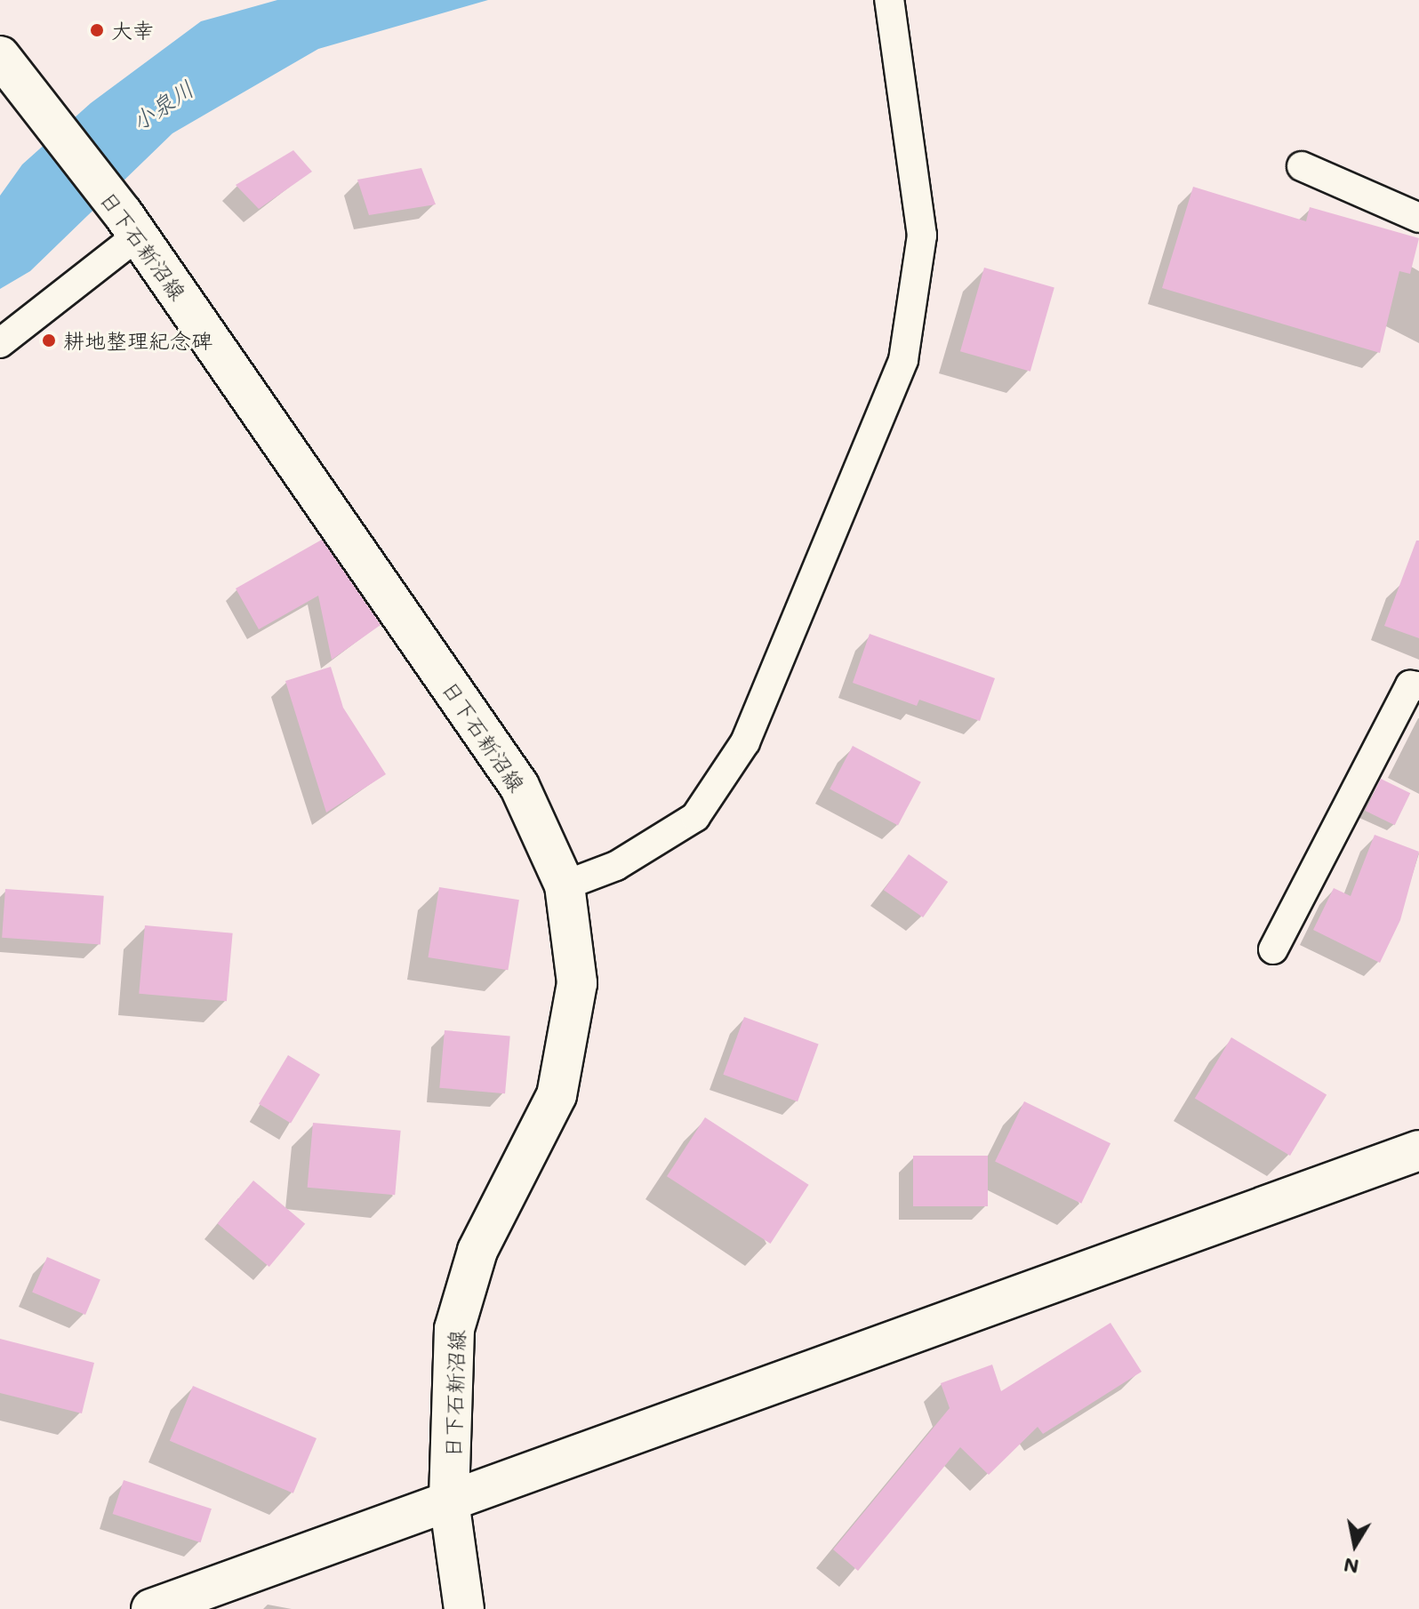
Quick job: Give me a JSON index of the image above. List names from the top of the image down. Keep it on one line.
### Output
{"streets":{"main road":["日下石新沼線"]},"water":["小泉川"],"places":["大幸","耕地整理紀念碑"],"north":"bottom"}
